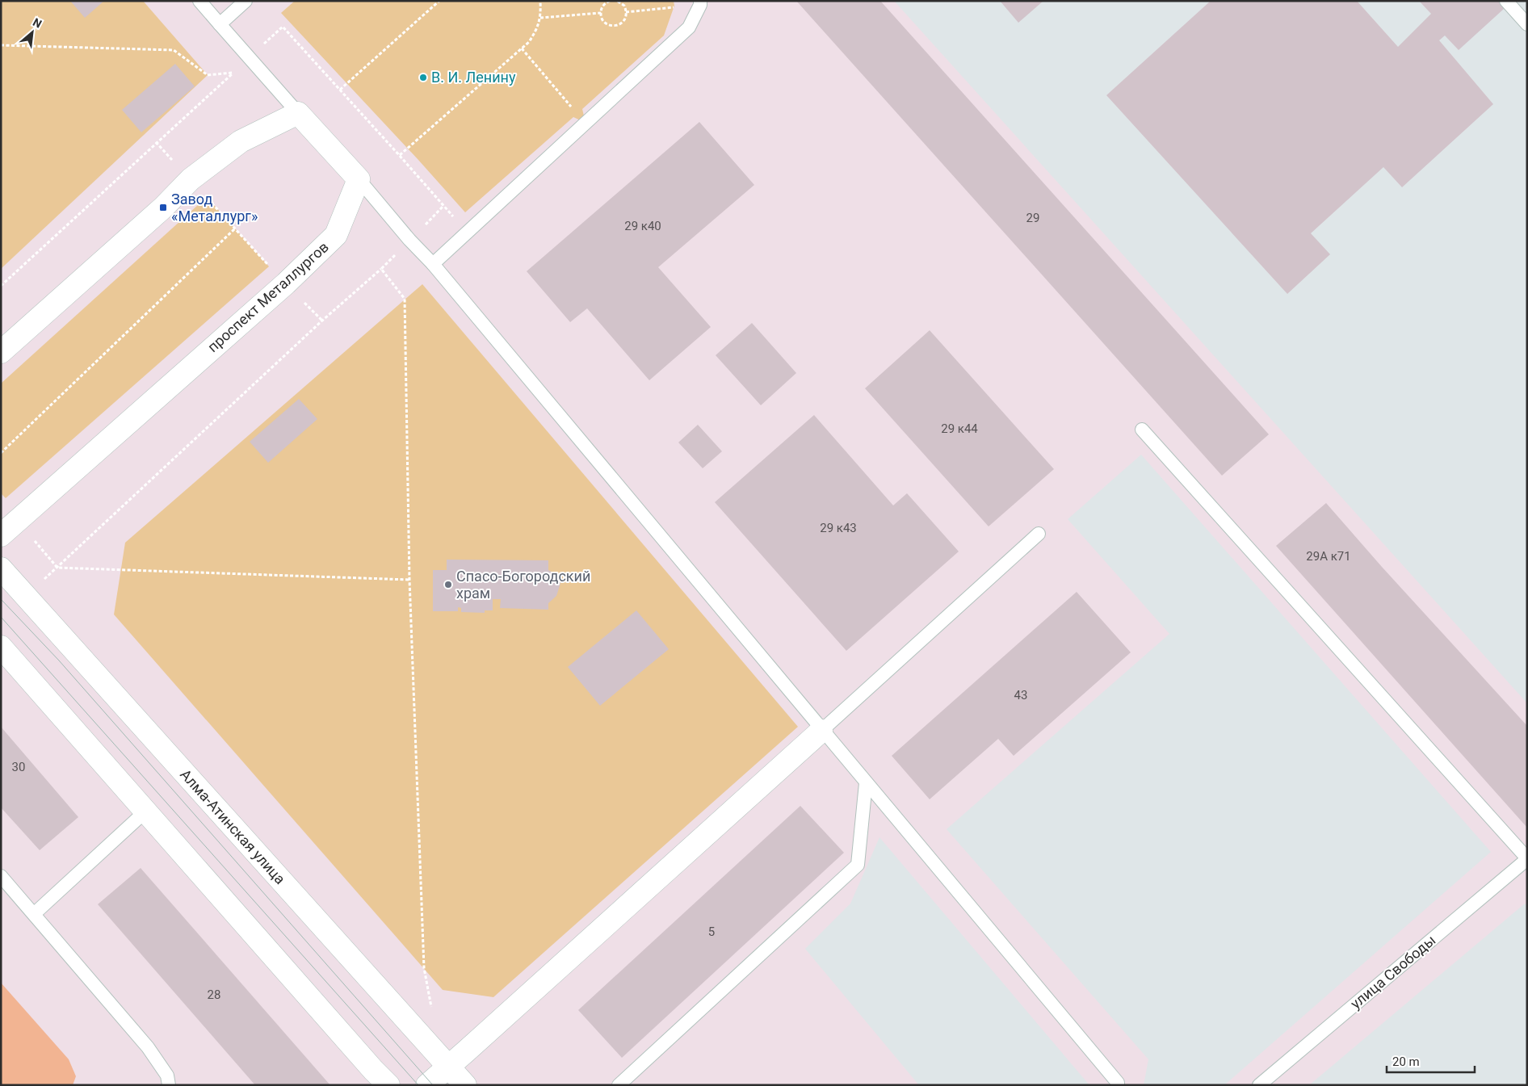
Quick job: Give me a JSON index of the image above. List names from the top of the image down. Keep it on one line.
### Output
{"streets":{"street":["проспект Металлургов","Алма-Атинская улица"],"lane":["улица Свободы"]},"places":{"other":["В. И. Ленину","Спасо-Богородский храм"],"transit":["Завод «Металлург»"]},"house_numbers":["29","29 к40","29 к44","29 к43","29А к71","43","30","5","28"],"scale_bar":"20 m","north":"top right"}
